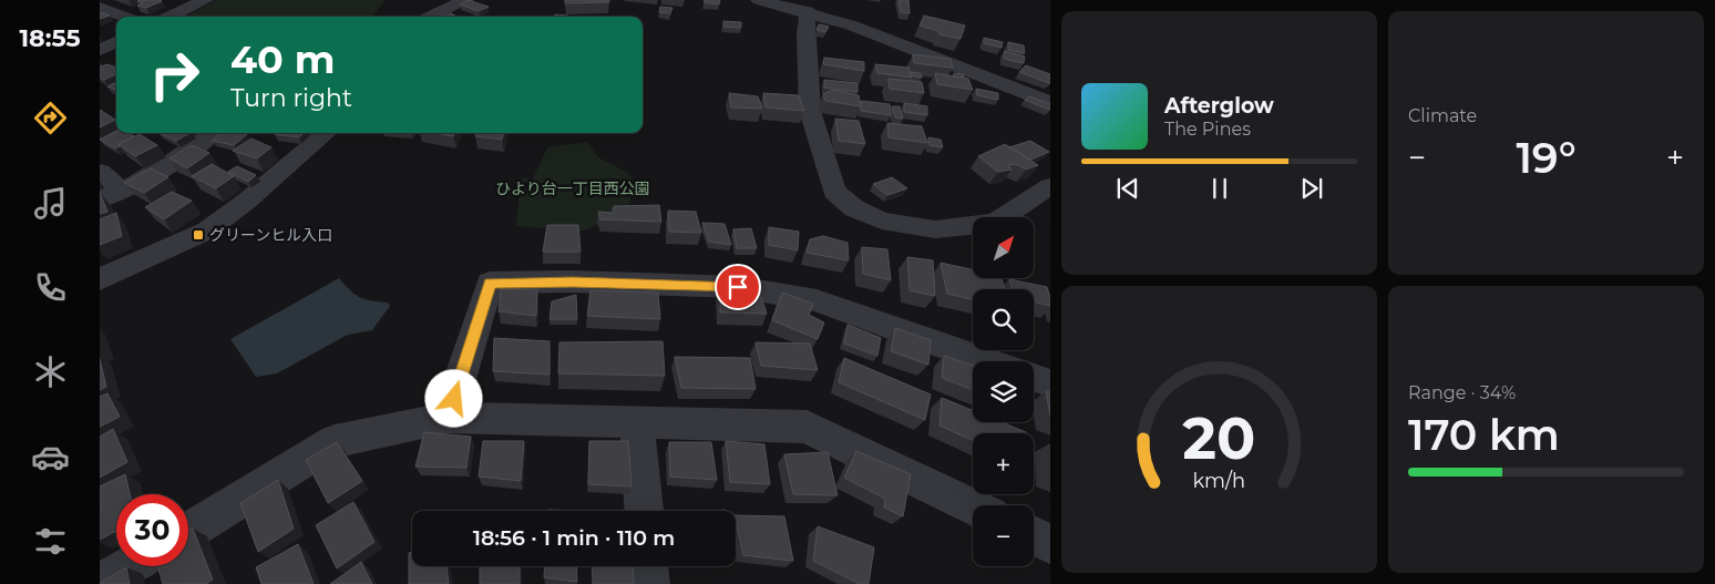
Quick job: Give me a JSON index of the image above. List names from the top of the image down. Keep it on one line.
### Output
{"parks":["ひより台一丁目西公園"],"places":{"transit":["グリーンヒル入口"]},"north":"top right","page":{"tabs":"18:55","tile":["Climate",["Range · 34%","170 km"]],"turn":["40 m","Turn right"],"song":["Afterglow","The Pines"],"heat":["−","19°","+"],"map_buttons":["+","−"],"limit":"30","trip":"18:56 · 1 min · 110 m","gauge":["20","km/h"]}}
